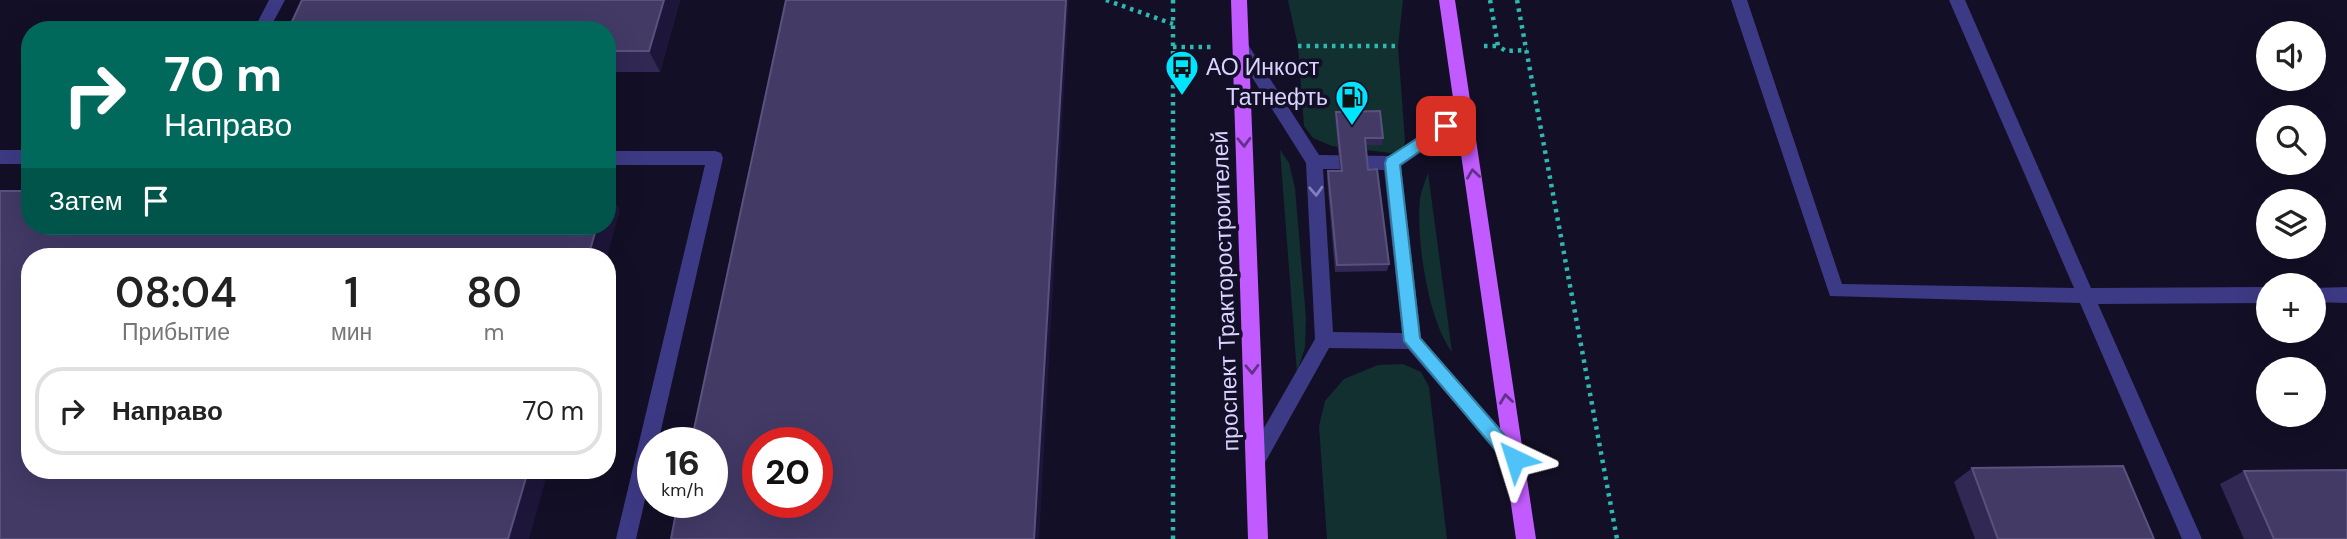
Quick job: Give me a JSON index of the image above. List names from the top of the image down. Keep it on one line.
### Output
{"streets":{"main road":["проспект Тракторостроителей"]},"one_way":["проспект Тракторостроителей"],"places":{"bus stop":["АО Инкост"],"fuel station":["Татнефть"]},"page":{"map_buttons":["+","−"],"turn":["70 m","Направо"],"then":"Затем","eta":["08:04","Прибытие","1","мин","80","m"],"list":[{"name":"Направо","value":"70 m"}],"speed":"16 km/h","limit":"20"}}
